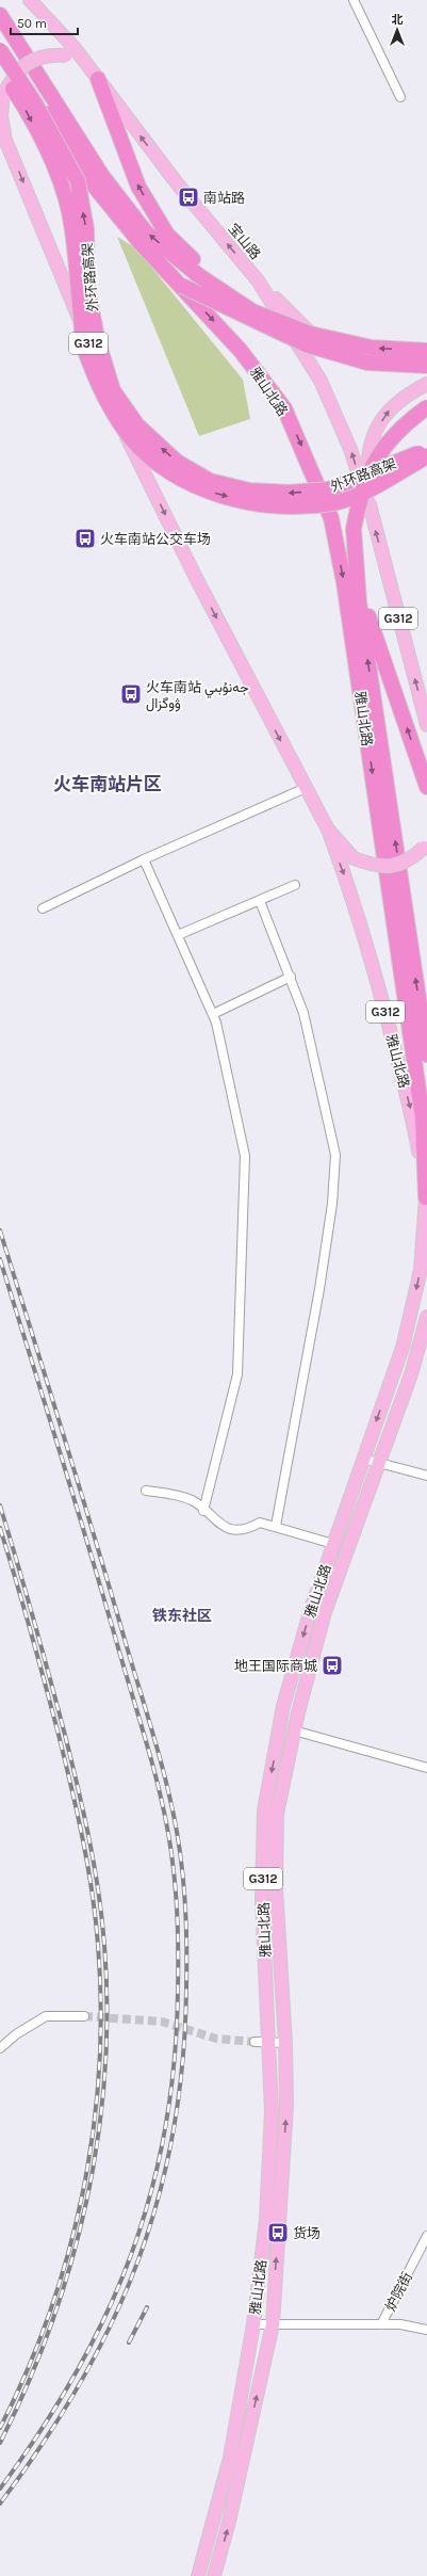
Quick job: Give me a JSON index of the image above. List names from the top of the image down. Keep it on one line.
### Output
{"streets":{"highway":["外环路高架","雅山北路"],"main road":["宝山路","G312"],"street":["炉院街"]},"crossings":[["宝山路","G312"],["G312","雅山北路"]],"one_way":["宝山路"],"districts":["火车南站片区","铁东社区"],"places":{"bus stop":["南站路","火车南站公交车场","火车南站 جەنۇبىي ۋوگزال","地王国际商城","货场"]},"scale_bar":"50 m","north":"top"}
